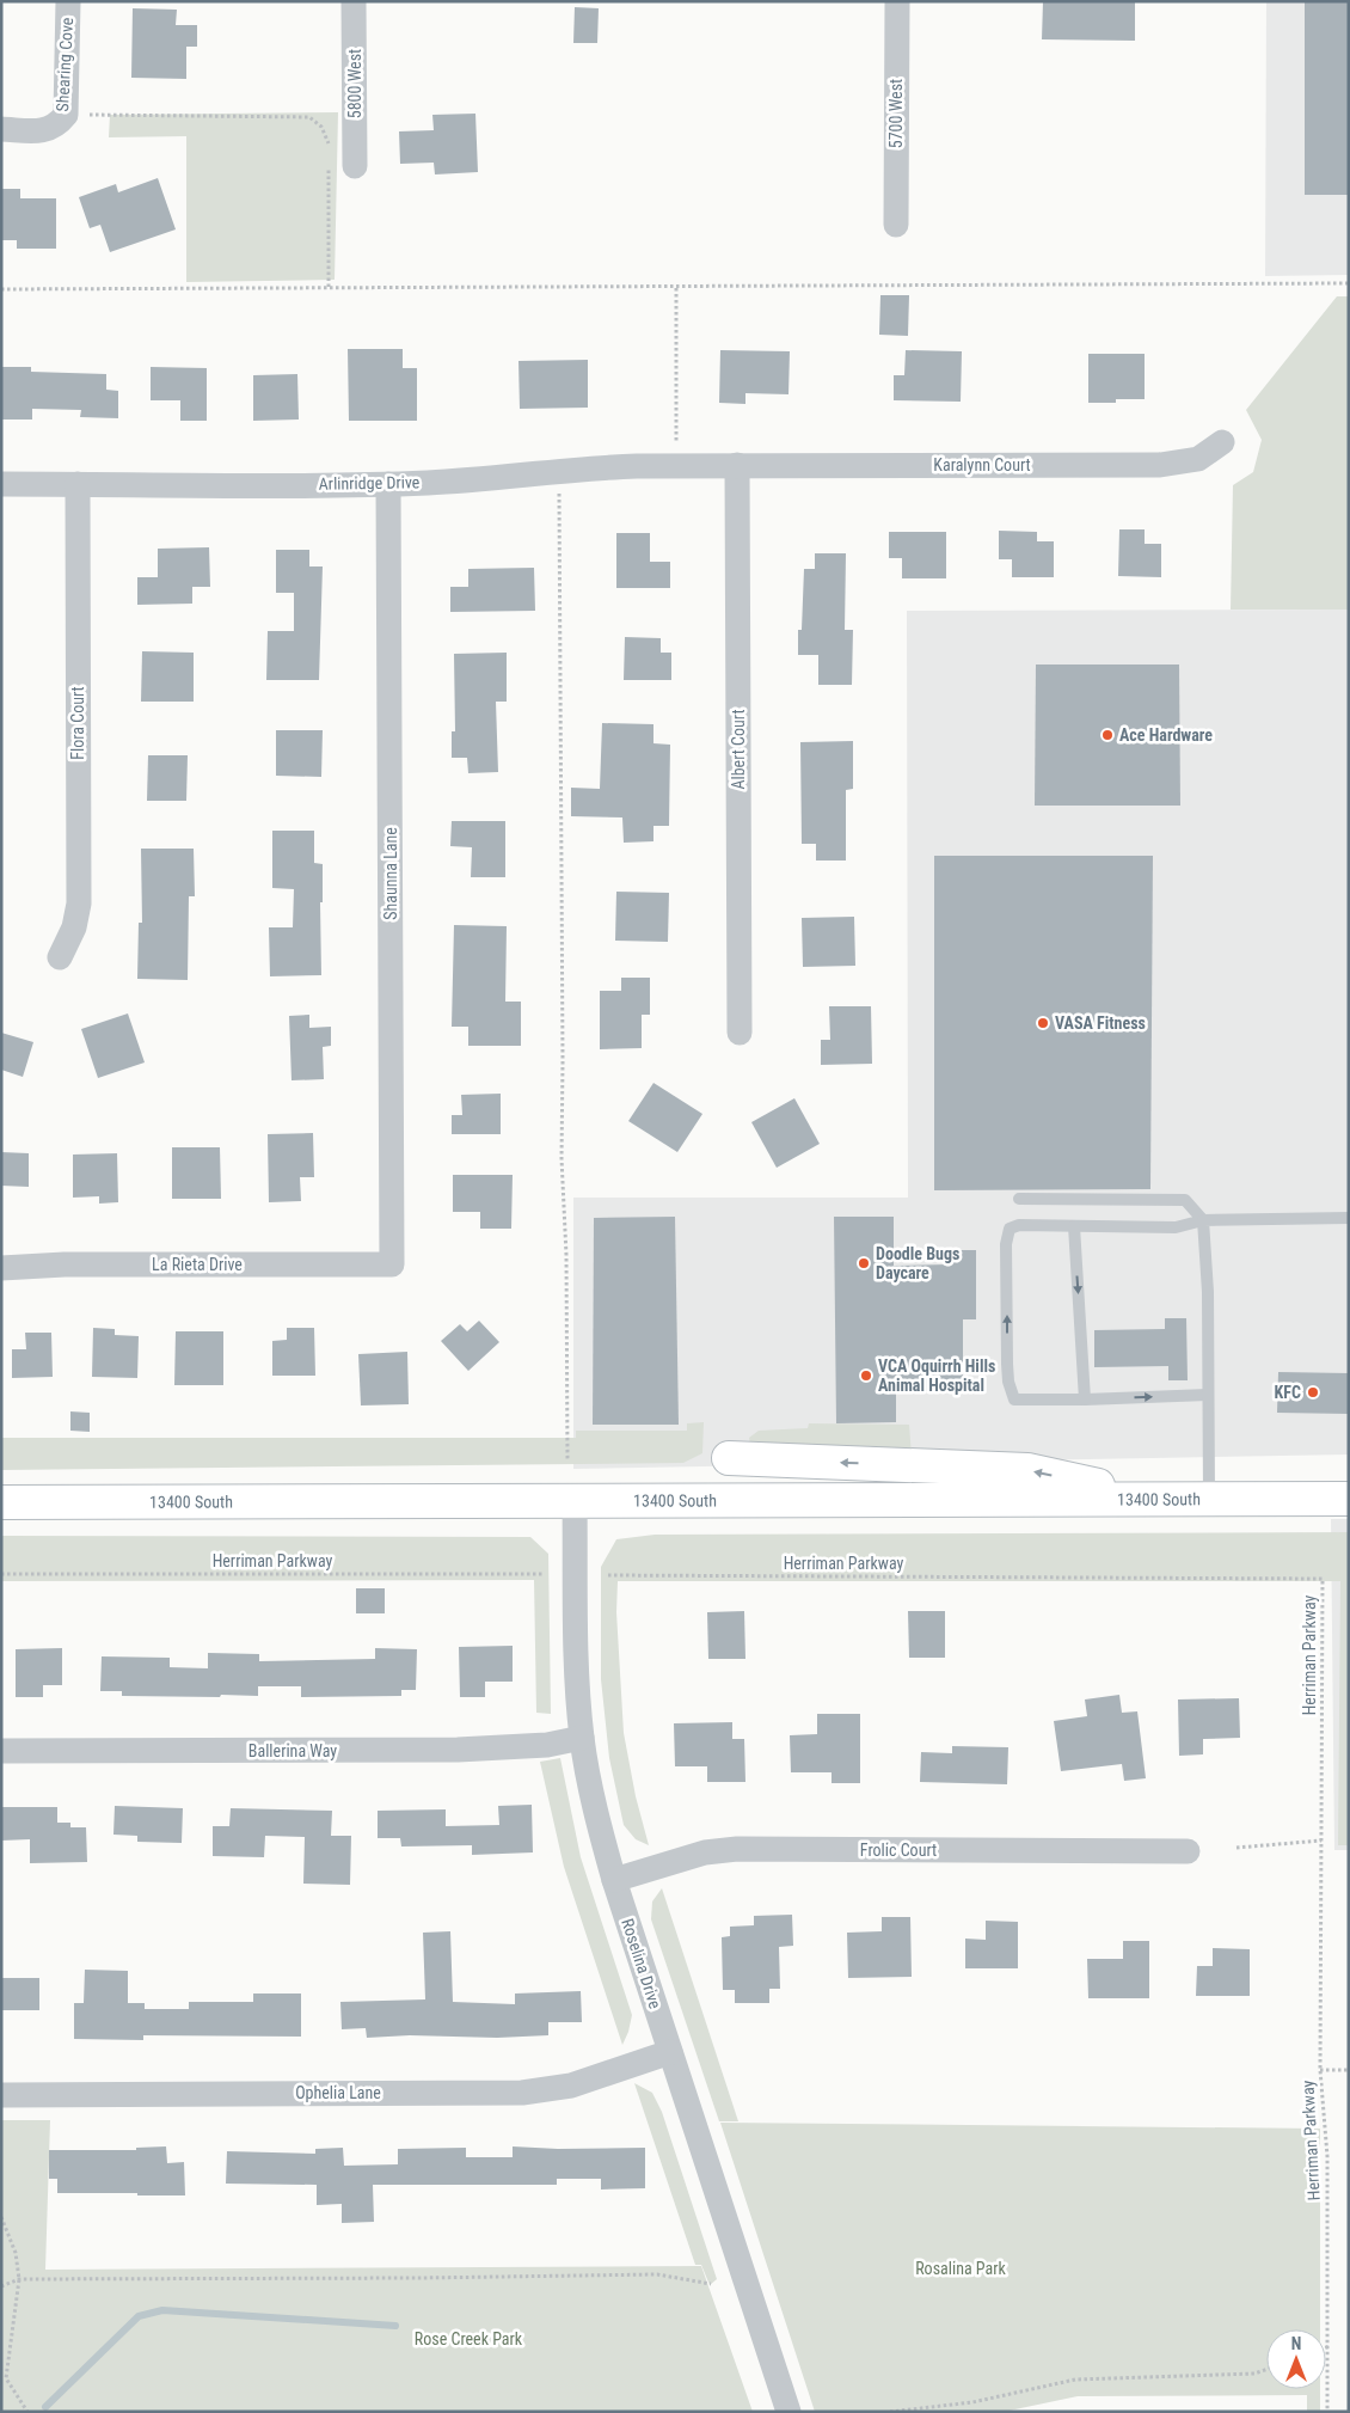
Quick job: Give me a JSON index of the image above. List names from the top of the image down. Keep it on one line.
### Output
{"streets":{"main road":["13400 South"],"street":["Shearing Cove","5800 West","5700 West","Karalynn Court","Arlinridge Drive","Flora Court","Albert Court","Shaunna Lane","La Rieta Drive","Ballerina Way","Frolic Court","Roselina Drive","Ophelia Lane"],"path":["Herriman Parkway"]},"crossings":[["Karalynn Court","Arlinridge Drive"],["Karalynn Court","Albert Court"],["Arlinridge Drive","Flora Court"],["Arlinridge Drive","Albert Court"],["Arlinridge Drive","Shaunna Lane"],["Shaunna Lane","La Rieta Drive"],["13400 South","Roselina Drive"],["Ballerina Way","Roselina Drive"],["Frolic Court","Roselina Drive"],["Roselina Drive","Ophelia Lane"]],"parks":["Rosalina Park","Rose Creek Park"],"places":["Ace Hardware","VASA Fitness","Doodle Bugs Daycare","VCA Oquirrh Hills Animal Hospital","KFC"],"north":"top"}
